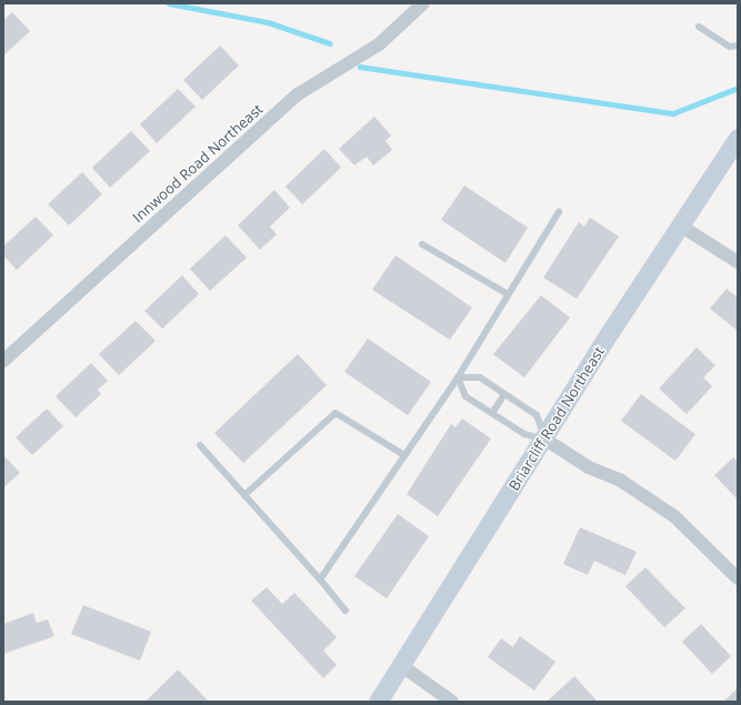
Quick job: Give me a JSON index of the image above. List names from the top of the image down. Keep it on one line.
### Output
{"streets":{"main road":["Briarcliff Road Northeast"],"street":["Innwood Road Northeast"]}}
